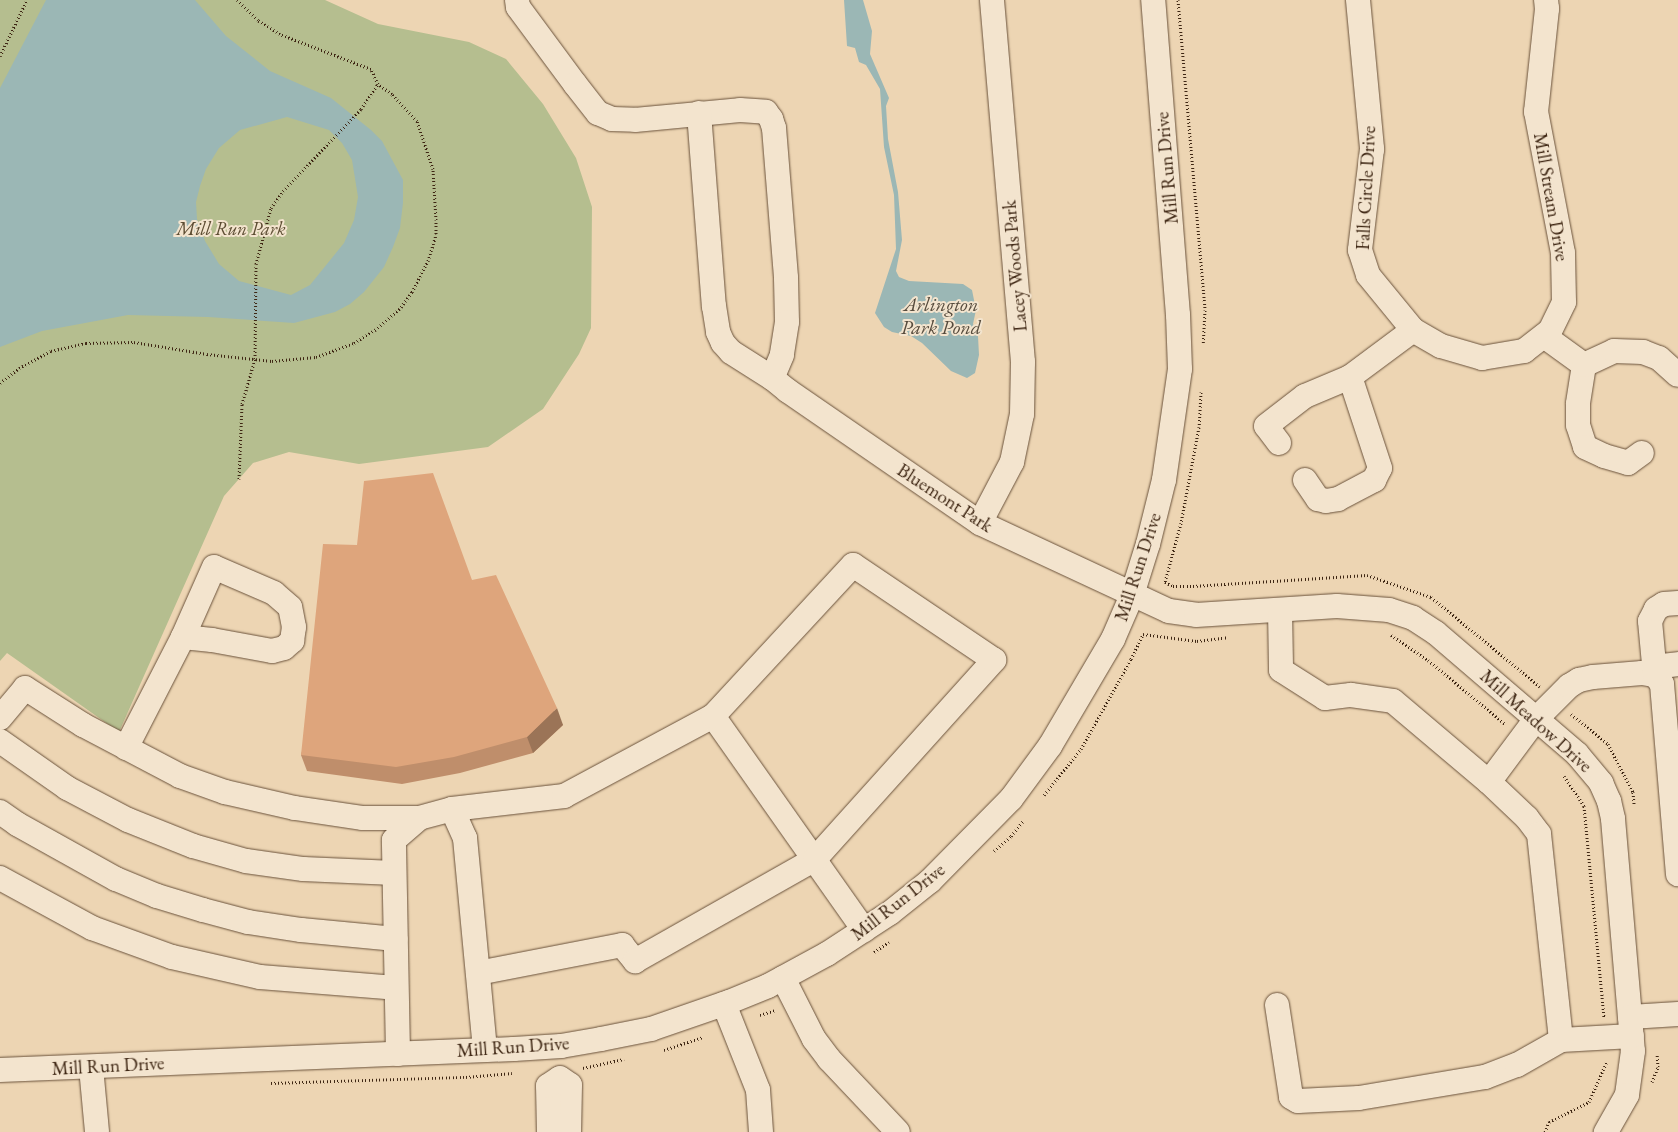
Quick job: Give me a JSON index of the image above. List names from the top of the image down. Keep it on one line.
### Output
{"streets":{"street":["Mill Run Drive","Falls Circle Drive","Mill Stream Drive","Lacey Woods Park","Bluemont Park","Mill Meadow Drive"]},"crossings":[["Mill Run Drive","Bluemont Park"],["Mill Run Drive","Mill Meadow Drive"],["Falls Circle Drive","Mill Stream Drive"],["Lacey Woods Park","Bluemont Park"],["Bluemont Park","Mill Meadow Drive"]],"water":["Arlington Park Pond"],"parks":["Mill Run Park"]}
